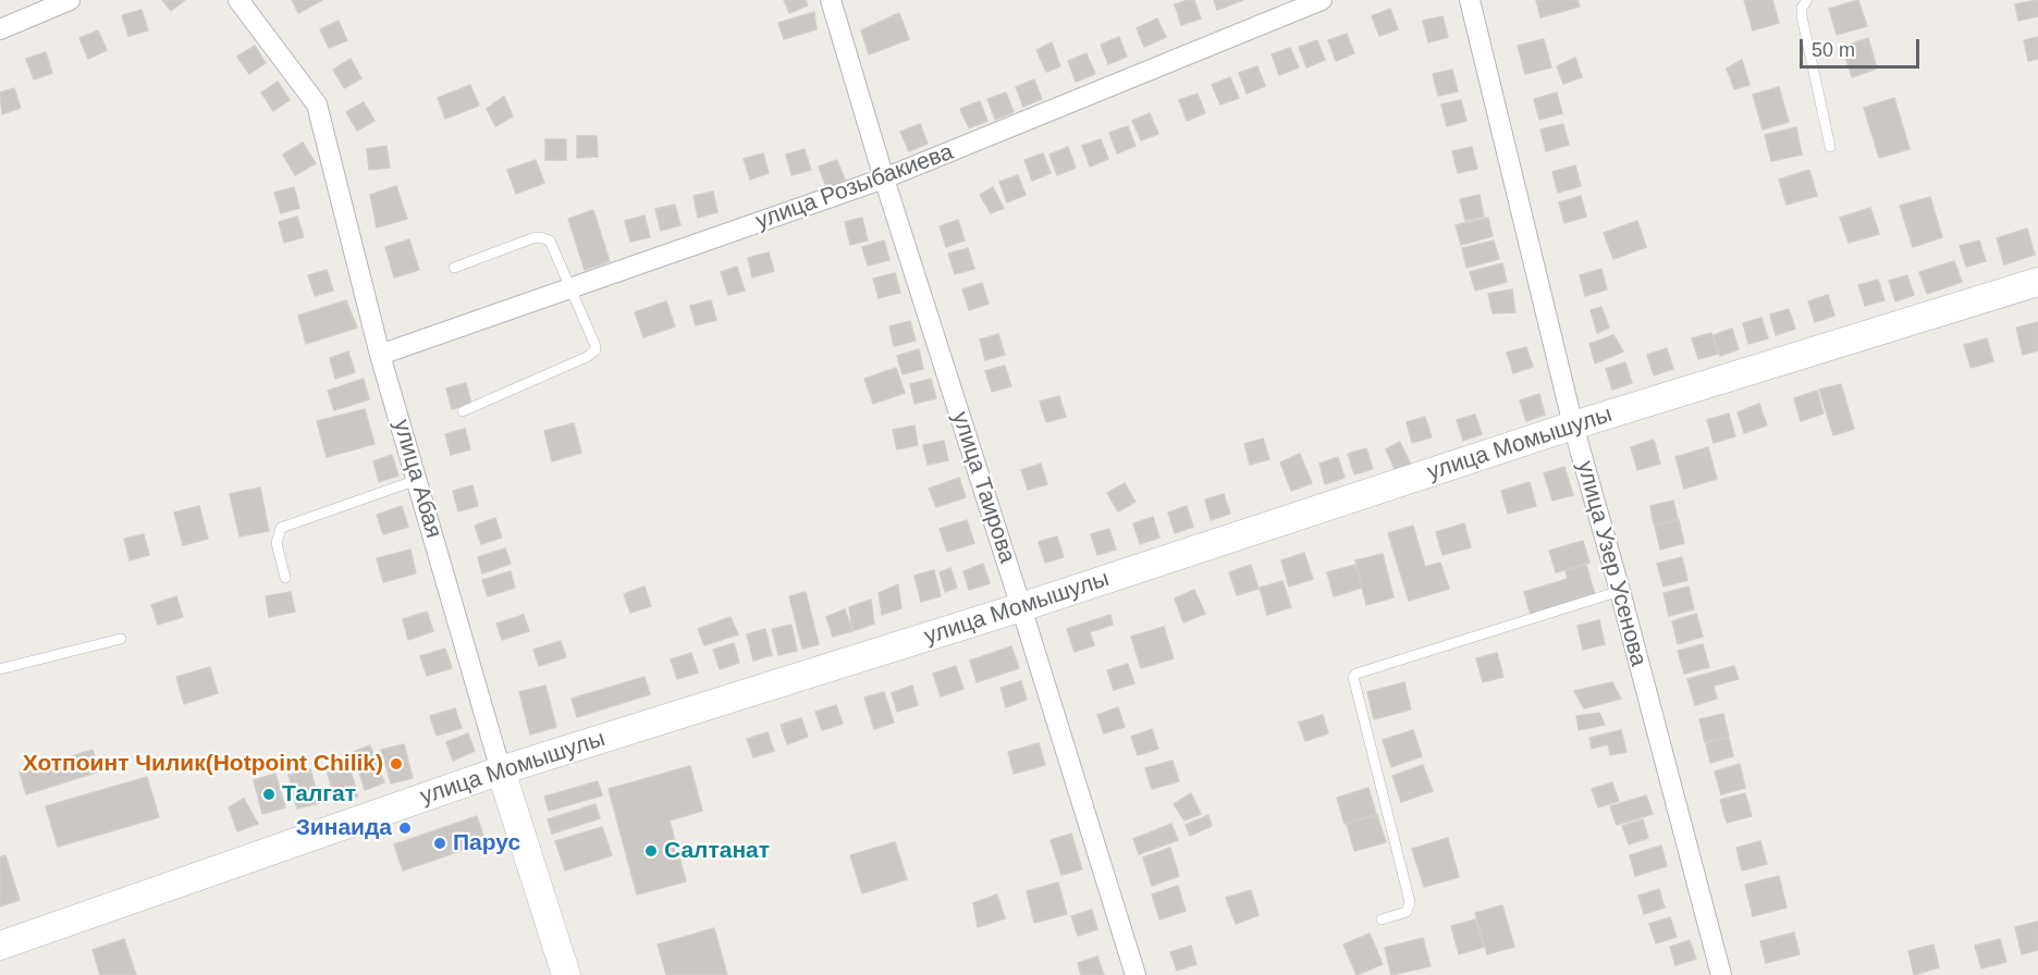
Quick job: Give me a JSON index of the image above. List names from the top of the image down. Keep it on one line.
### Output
{"streets":{"street":["улица Розыбакиева","улица Момышулы","улица Абая","улица Таирова","улица Узер Усенова"]},"crossings":[["улица Розыбакиева","улица Абая"],["улица Розыбакиева","улица Таирова"],["улица Момышулы","улица Абая"],["улица Момышулы","улица Таирова"],["улица Момышулы","улица Узер Усенова"]],"places":["Хотпоинт Чилик(Hotpoint Chilik)","Талгат","Зинаида","Парус","Салтанат"],"scale_bar":"50 m"}
